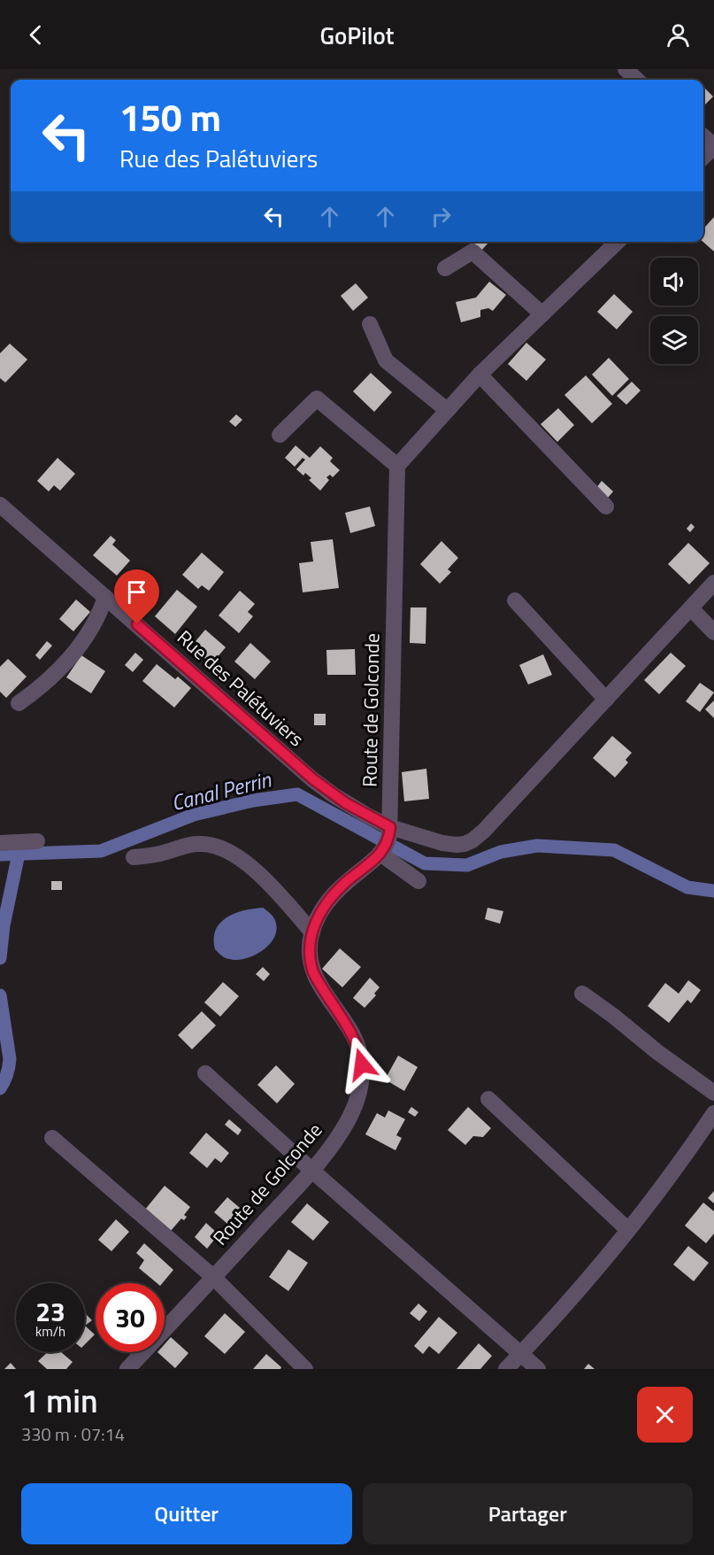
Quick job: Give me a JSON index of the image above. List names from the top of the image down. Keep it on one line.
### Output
{"streets":{"street":["Rue des Palétuviers","Route de Golconde"]},"crossings":[["Rue des Palétuviers","Route de Golconde"]],"water":["Canal Perrin"],"page":{"header":"GoPilot","turn":["150 m","Rue des Palétuviers"],"speed":"23 km/h","limit":"30","heading":["1 min","330 m · 07:14"],"buttons":["Quitter","Partager"]}}
